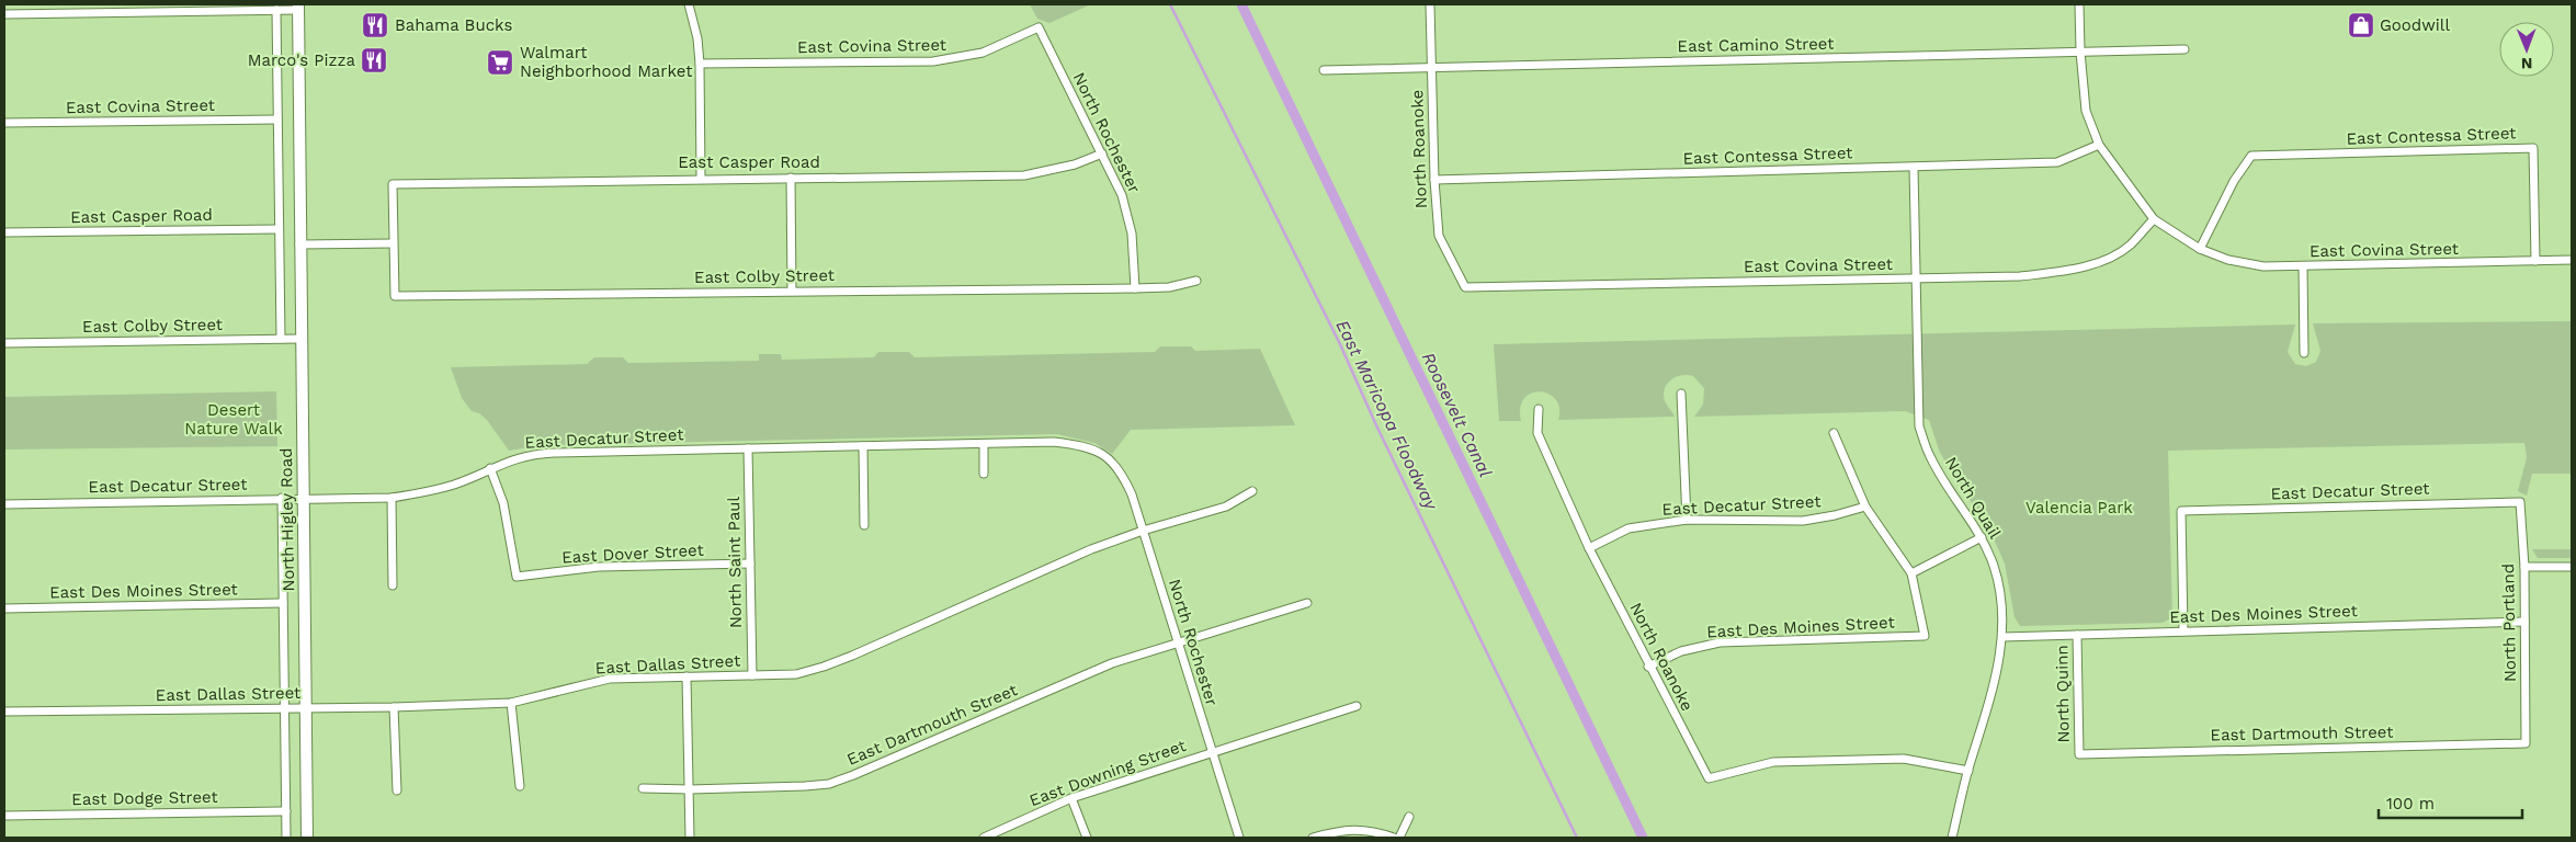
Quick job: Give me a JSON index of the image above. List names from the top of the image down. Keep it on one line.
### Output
{"streets":{"main road":["North Higley Road"],"street":["East Camino Street","East Covina Street","North Rochester","East Contessa Street","North Roanoke","East Casper Road","East Colby Street","East Decatur Street","North Quail","East Dover Street","North Saint Paul","East Des Moines Street","North Portland","East Dallas Street","North Quinn","East Dartmouth Street","East Downing Street","East Dodge Street"]},"crossings":[["East Camino Street","North Roanoke"],["East Covina Street","North Rochester"],["East Covina Street","East Contessa Street"],["East Covina Street","North Roanoke"],["East Covina Street","North Quail"],["North Rochester","East Casper Road"],["North Rochester","East Colby Street"],["North Rochester","East Decatur Street"],["North Rochester","East Dallas Street"],["North Rochester","East Dartmouth Street"],["North Rochester","East Downing Street"],["East Contessa Street","North Roanoke"],["East Contessa Street","North Quail"],["North Roanoke","East Decatur Street"],["North Roanoke","North Quail"],["North Roanoke","East Des Moines Street"],["East Casper Road","East Colby Street"],["East Colby Street","North Higley Road"],["East Decatur Street","North Higley Road"],["East Decatur Street","East Dover Street"],["East Decatur Street","North Saint Paul"],["East Decatur Street","East Des Moines Street"],["East Decatur Street","North Portland"],["North Quail","East Des Moines Street"],["North Higley Road","East Des Moines Street"],["North Higley Road","East Dallas Street"],["North Higley Road","East Dodge Street"],["East Dover Street","North Saint Paul"],["North Saint Paul","East Dallas Street"],["East Des Moines Street","North Portland"],["East Des Moines Street","North Quinn"],["North Portland","East Dartmouth Street"],["North Quinn","East Dartmouth Street"]],"water":["East Maricopa Floodway","Roosevelt Canal"],"parks":["Desert Nature Walk","Valencia Park"],"places":{"restaurant":["Bahama Bucks","Marco's Pizza"],"shop":["Goodwill"],"supermarket":["Walmart Neighborhood Market"]},"scale_bar":"100 m","north":"bottom"}
